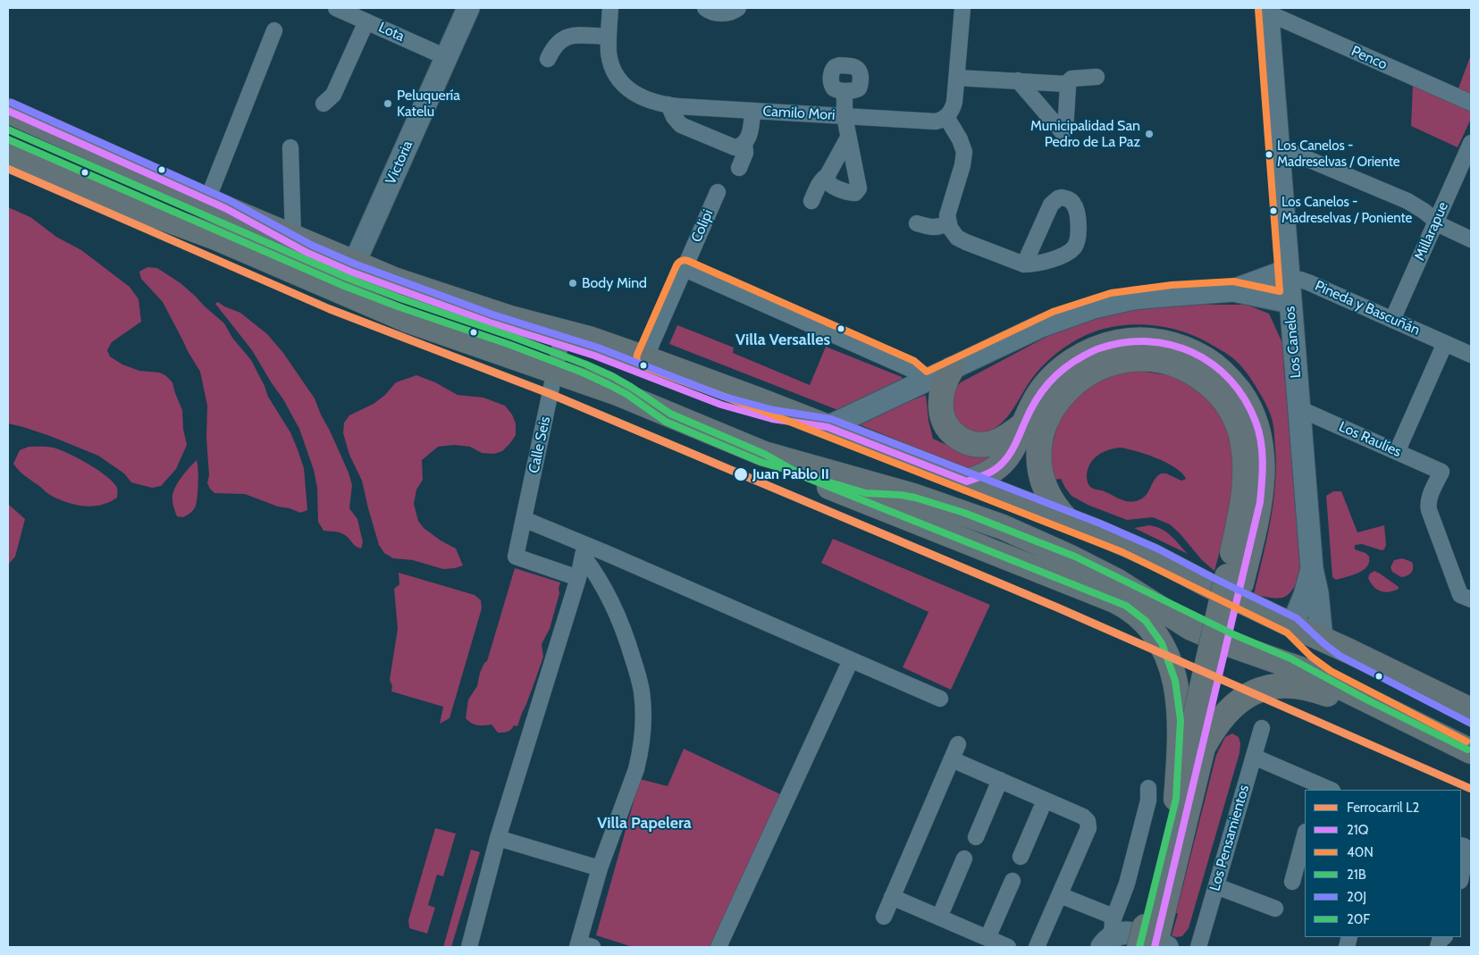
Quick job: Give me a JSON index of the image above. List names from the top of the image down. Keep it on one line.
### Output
{"streets":{"main road":["Victoria","Los Canelos"],"street":["Lota","Penco","Camilo Mori","Colipi","Millarapue","Pineda y Bascuñán","Los Raulíes","Calle Seis","Los Pensamientos"]},"crossings":[["Lota","Victoria"],["Penco","Los Canelos"],["Millarapue","Pineda y Bascuñán"],["Pineda y Bascuñán","Los Canelos"],["Los Canelos","Los Raulíes"]],"districts":["Villa Versalles","Villa Papelera"],"places":["Peluquería Katelu","Municipalidad San Pedro de La Paz","Los Canelos - Madreselvas / Oriente","Los Canelos - Madreselvas / Poniente","Body Mind","Juan Pablo II"],"lines":["transit line 40N","transit line 20J","transit line 21Q","transit line 21B","transit line 20F","rail line L2"],"legend":["Ferrocarril L2","21Q","40N","21B","20J","20F"]}
